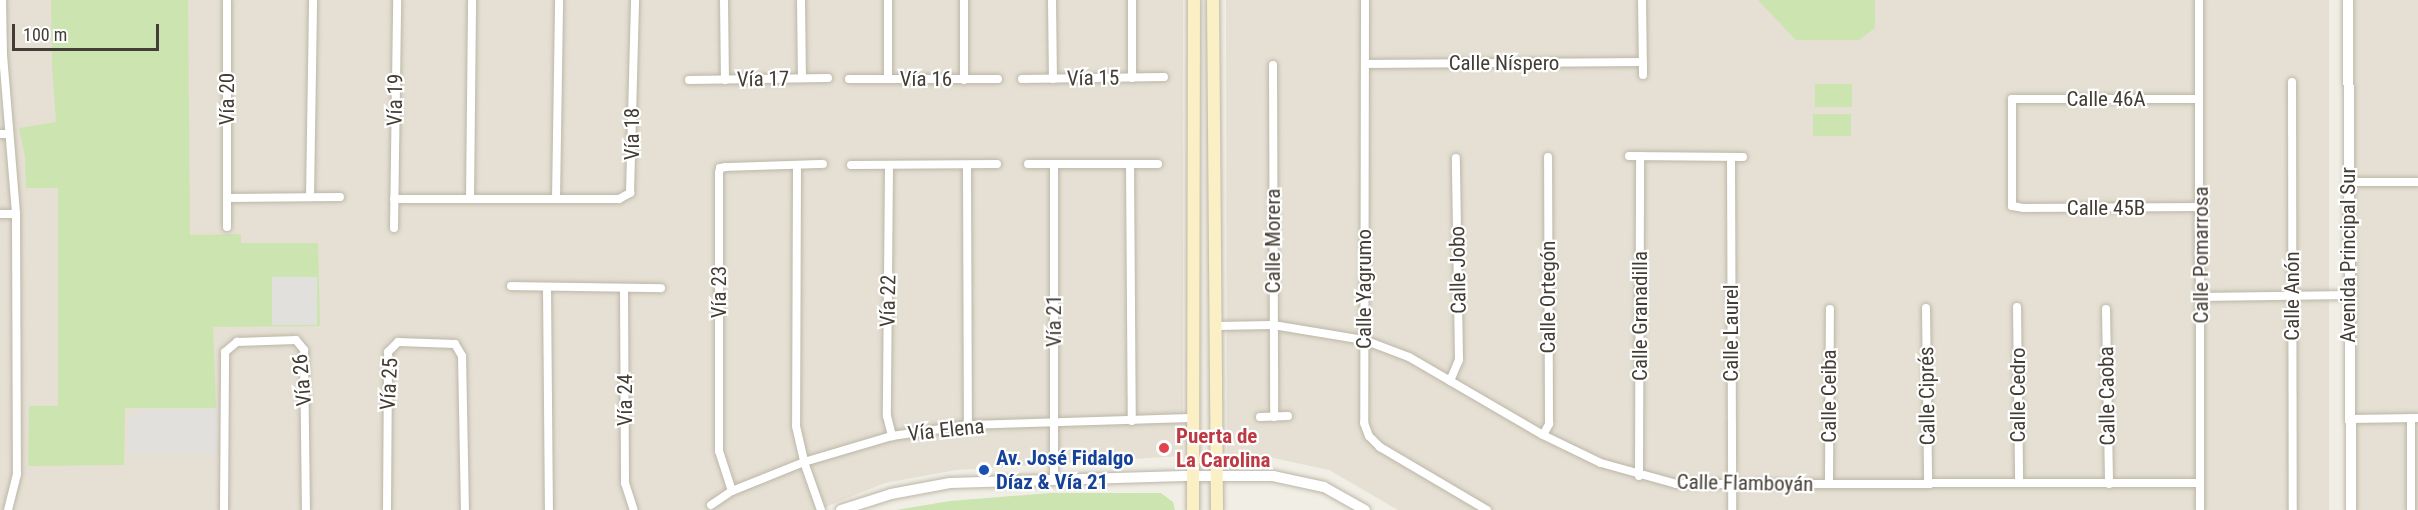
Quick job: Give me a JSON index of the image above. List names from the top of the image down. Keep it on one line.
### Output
{"streets":{"street":["Calle Níspero","Vía 15","Vía 17","Vía 16","Vía 20","Calle 46A","Vía 19","Vía 18","Calle 45B","Calle Morera","Calle Pomarrosa","Avenida Principal Sur","Calle Jobo","Calle Yagrumo","Vía 23","Calle Anón","Calle Ortegón","Vía 22","Calle Granadilla","Vía 21","Calle Laurel","Vía 26","Vía 25","Calle Cedro","Calle Ceiba","Calle Ciprés","Calle Caoba","Vía 24","Vía Elena","Calle Flamboyán"]},"crossings":[["Calle Níspero","Calle Yagrumo"],["Calle 46A","Calle 45B"],["Calle 46A","Calle Pomarrosa"],["Calle 45B","Calle Pomarrosa"],["Calle Morera","Calle Flamboyán"],["Calle Pomarrosa","Calle Flamboyán"],["Calle Jobo","Calle Flamboyán"],["Calle Yagrumo","Calle Flamboyán"],["Vía 23","Vía Elena"],["Calle Ortegón","Calle Flamboyán"],["Vía 22","Vía Elena"],["Calle Granadilla","Calle Flamboyán"],["Vía 21","Vía Elena"],["Calle Laurel","Calle Flamboyán"],["Calle Cedro","Calle Flamboyán"],["Calle Ceiba","Calle Flamboyán"],["Calle Ciprés","Calle Flamboyán"],["Calle Caoba","Calle Flamboyán"]],"places":["Puerta de La Carolina","Av. José Fidalgo Díaz & Vía 21"],"scale_bar":"100 m"}
